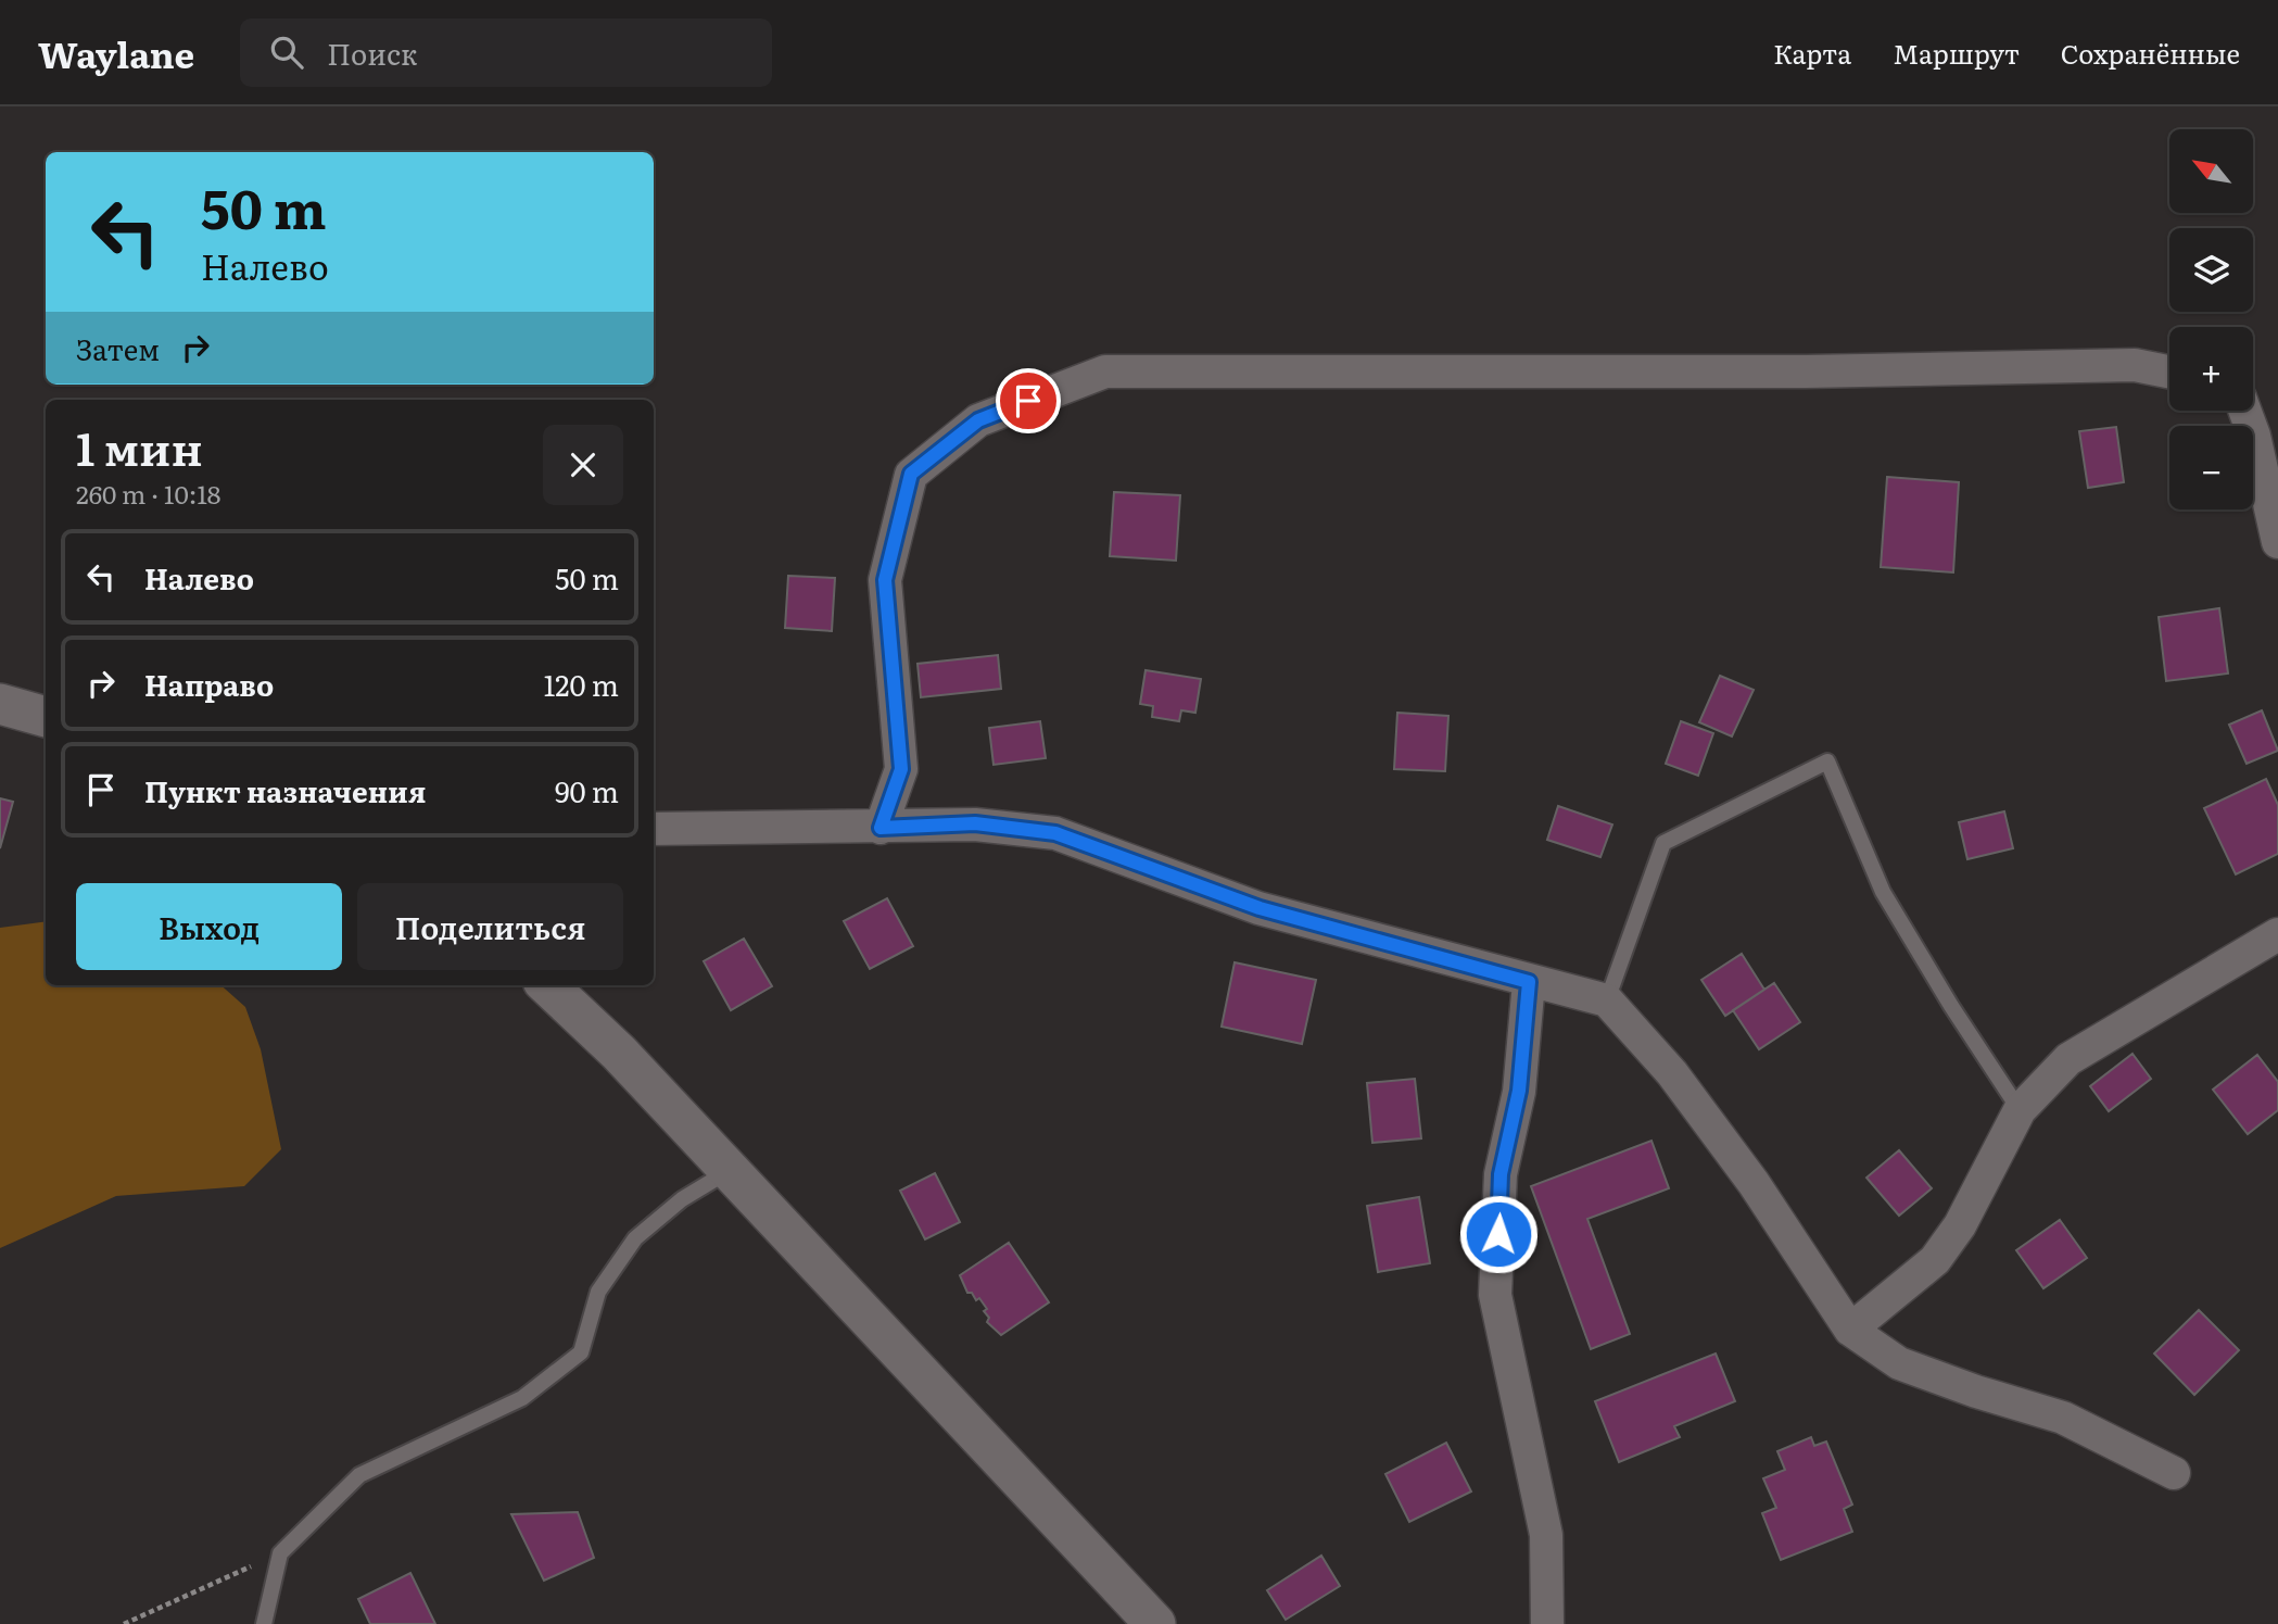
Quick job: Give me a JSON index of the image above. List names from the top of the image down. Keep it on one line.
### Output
{"north":"top left","page":{"header":"Waylane","search":"Поиск","nav":["Карта","Маршрут","Сохранённые"],"map_buttons":["+","−"],"turn":["50 m","Налево"],"then":"Затем","heading":["1 мин","260 m · 10:18"],"list":[{"name":"Налево","value":"50 m"},{"name":"Направо","value":"120 m"},{"name":"Пункт назначения","value":"90 m"}],"buttons":["Выход","Поделиться"]}}
